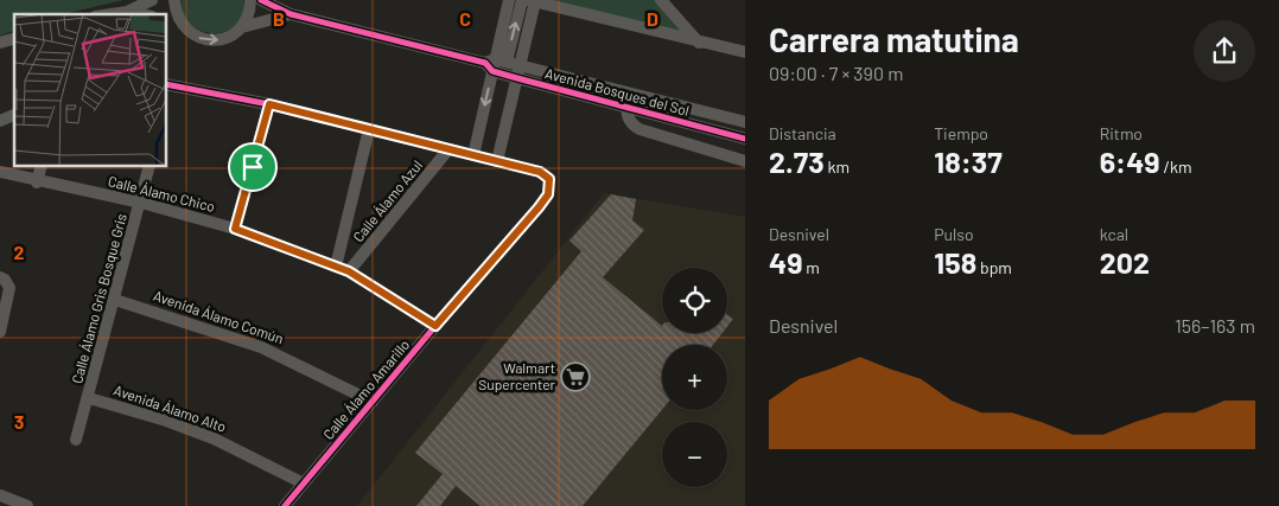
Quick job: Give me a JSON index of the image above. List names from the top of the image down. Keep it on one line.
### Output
{"streets":{"street":["Avenida Bosques del Sol","Calle Álamo Chico","Calle Álamo Azul","Calle Álamo Gris Bosque Gris","Avenida Álamo Común","Calle Álamo Amarillo","Avenida Álamo Alto"]},"crossings":[["Calle Álamo Chico","Calle Álamo Azul"],["Calle Álamo Chico","Calle Álamo Gris Bosque Gris"],["Calle Álamo Chico","Calle Álamo Amarillo"],["Calle Álamo Gris Bosque Gris","Avenida Álamo Común"],["Calle Álamo Gris Bosque Gris","Avenida Álamo Alto"],["Avenida Álamo Común","Calle Álamo Amarillo"],["Calle Álamo Amarillo","Avenida Álamo Alto"]],"places":{"supermarket":["Walmart Supercenter"]},"page":{"heading":["Carrera matutina","09:00 · 7 × 390 m"],"stats":[["Distancia","2.73 km"],["Tiempo","18:37"],["Ritmo","6:49 /km"],["Desnivel","49 m"],["Pulso","158 bpm"],["kcal","202"]],"map_buttons":["+","−"],"chart":["Desnivel","156–163 m"]},"grid":{"columns":["B","C","D"],"rows":["2","3"]}}
